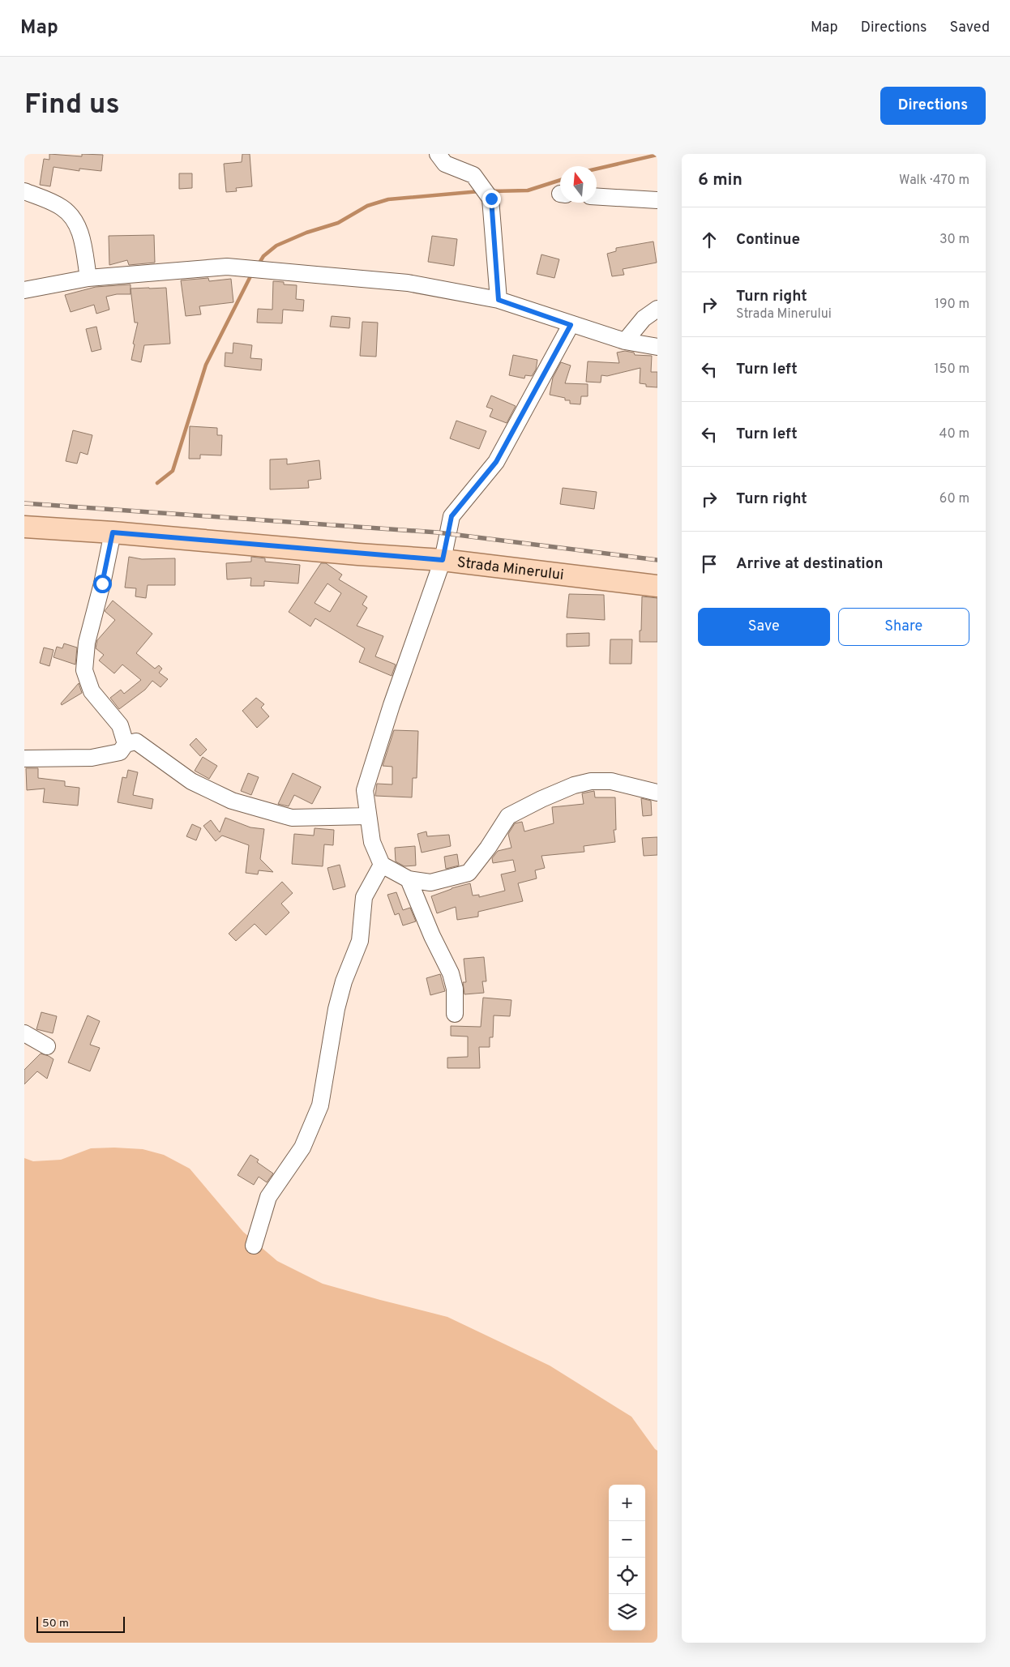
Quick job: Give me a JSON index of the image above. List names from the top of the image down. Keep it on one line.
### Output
{"streets":{"main road":["Strada Minerului"]},"scale_bar":"50 m","north":"top","page":{"header":"Map","nav":["Map","Directions","Saved"],"buttons":["Directions",["Save","Share"]],"title":"Find us","heading":["6 min","Walk · 470 m"],"list":[["Continue","30 m"],["Turn right","Strada Minerului","190 m"],["Turn left","150 m"],["Turn left","40 m"],["Turn right","60 m"],"Arrive at destination"],"map_buttons":["+","−"],"scale":"50 m"}}
